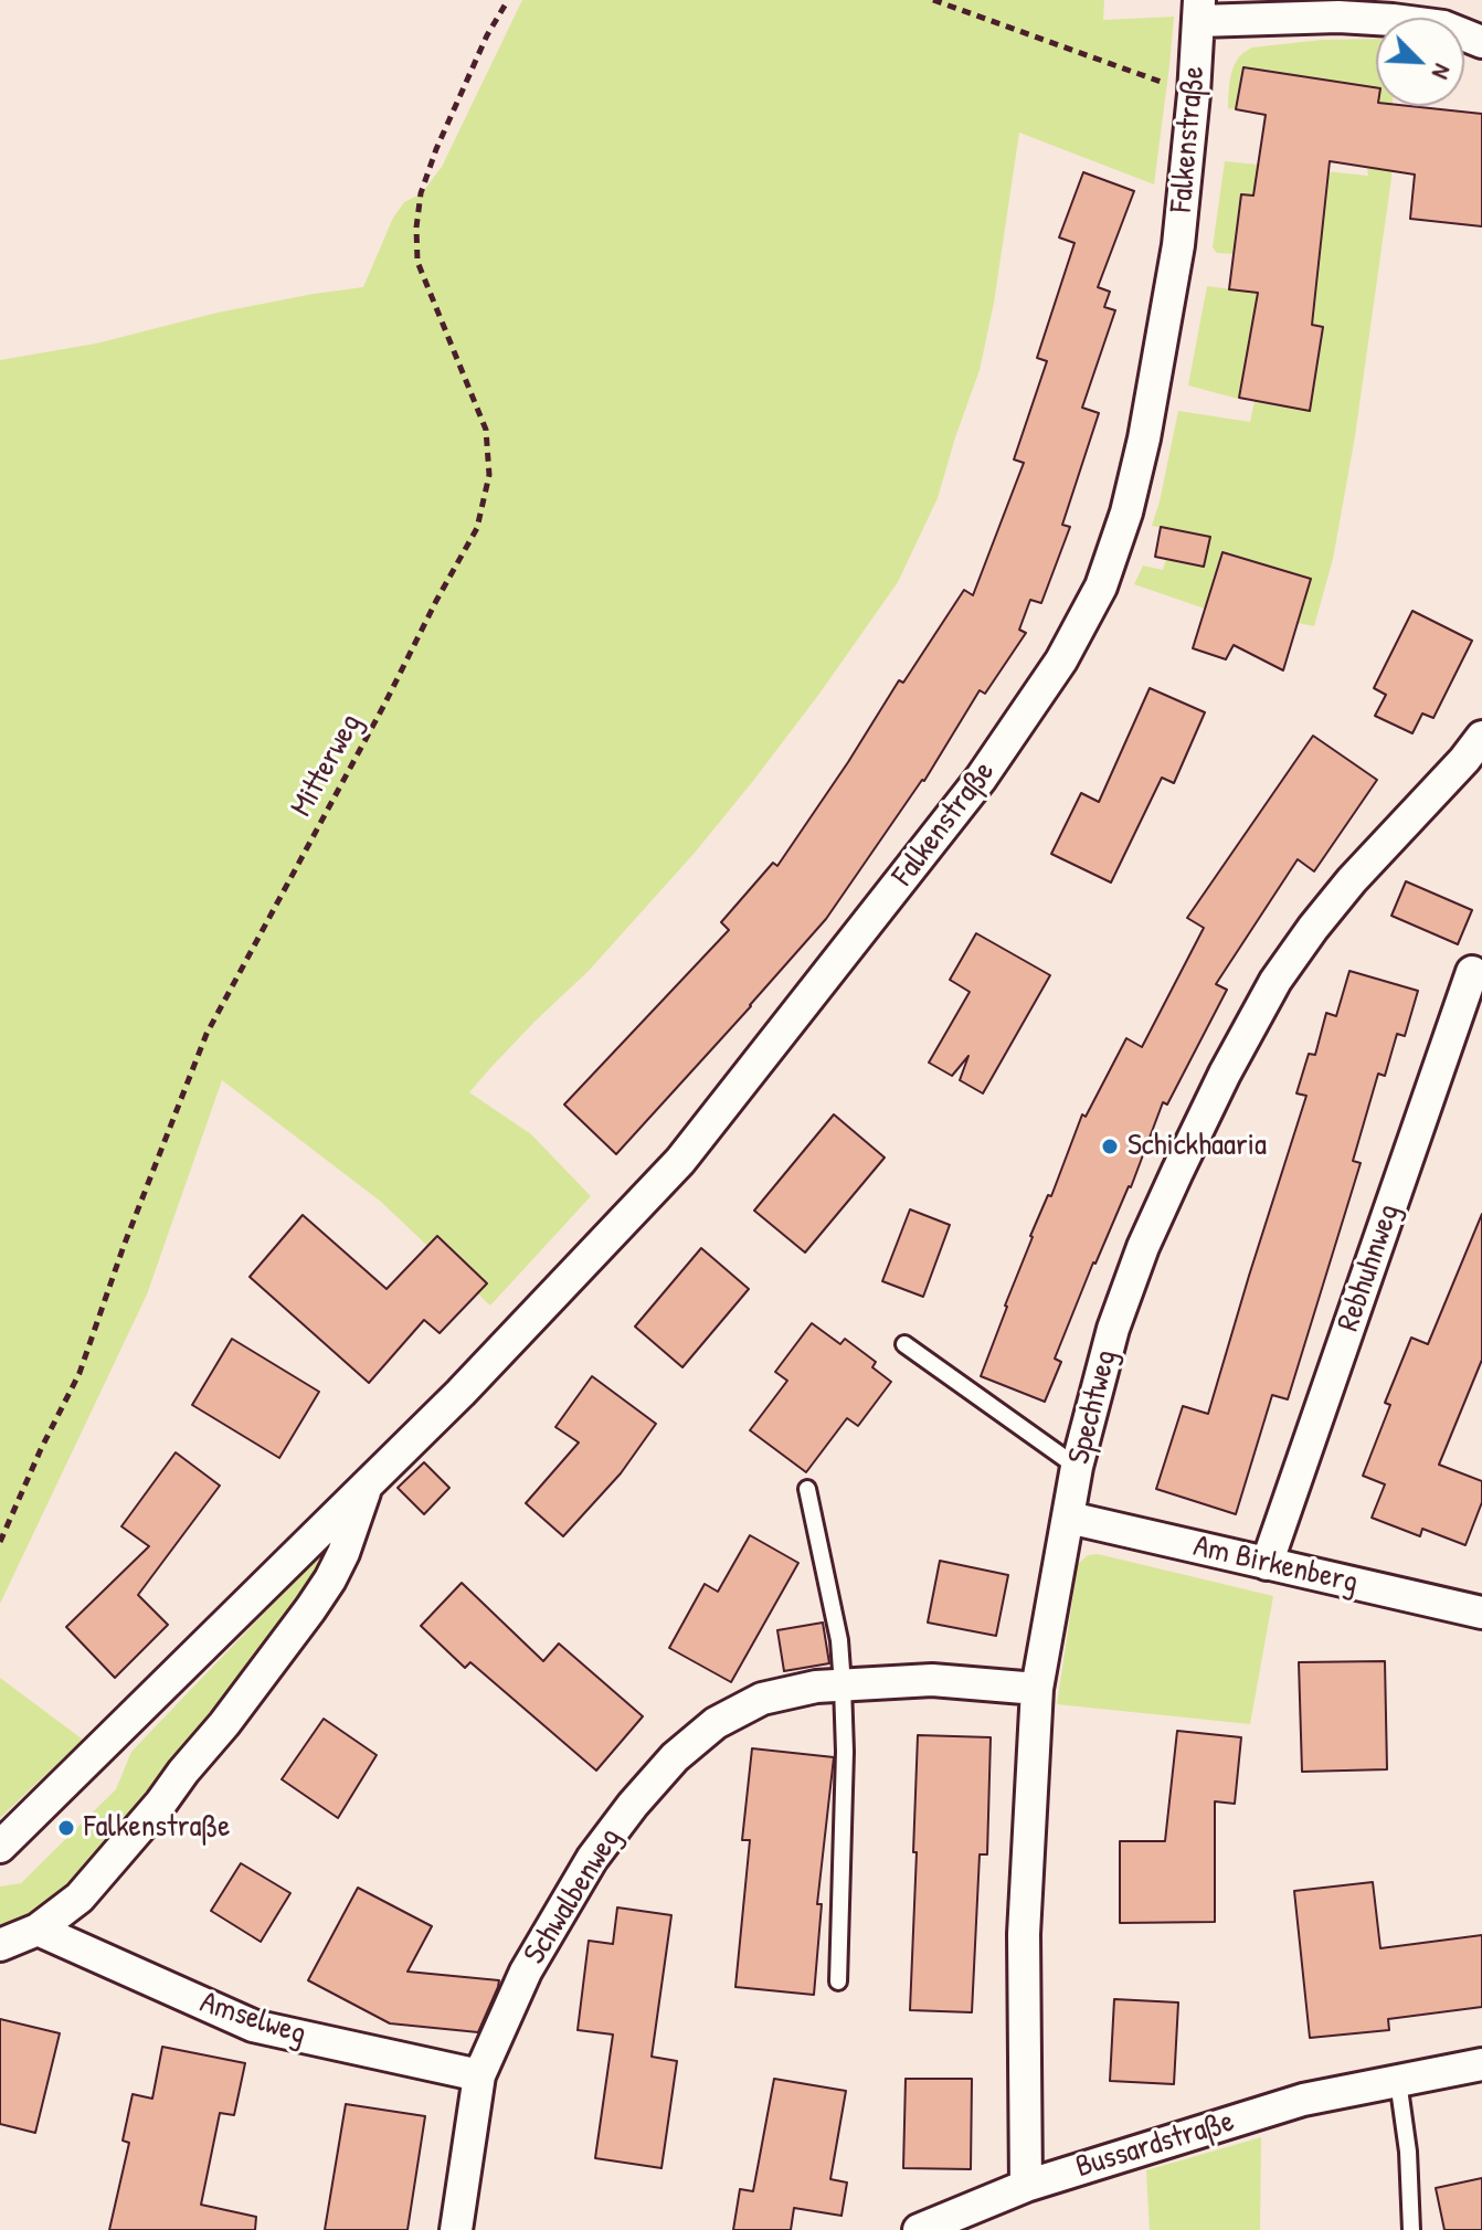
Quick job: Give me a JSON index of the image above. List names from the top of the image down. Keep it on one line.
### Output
{"streets":{"street":["Falkenstraße","Rebhuhnweg","Spechtweg","Am Birkenberg","Schwalbenweg","Amselweg","Bussardstraße"],"path":["Mitterweg"]},"crossings":[["Falkenstraße","Amselweg"],["Rebhuhnweg","Am Birkenberg"],["Spechtweg","Am Birkenberg"],["Spechtweg","Schwalbenweg"],["Spechtweg","Bussardstraße"],["Schwalbenweg","Amselweg"]],"places":["Schickhaaria","Falkenstraße"],"north":"bottom right"}
